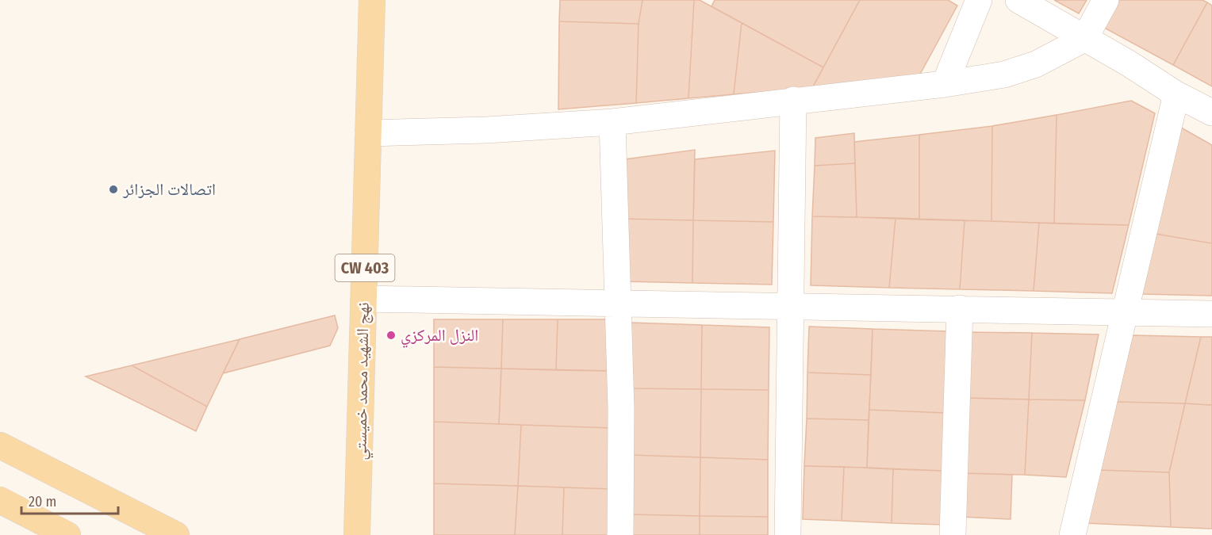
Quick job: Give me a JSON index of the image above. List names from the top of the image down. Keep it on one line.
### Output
{"streets":{"main road":["CW 403","نهج الشهيد محمد خميستي"]},"places":["اتصالات الجزائر","النزل المركزي"],"scale_bar":"20 m"}
